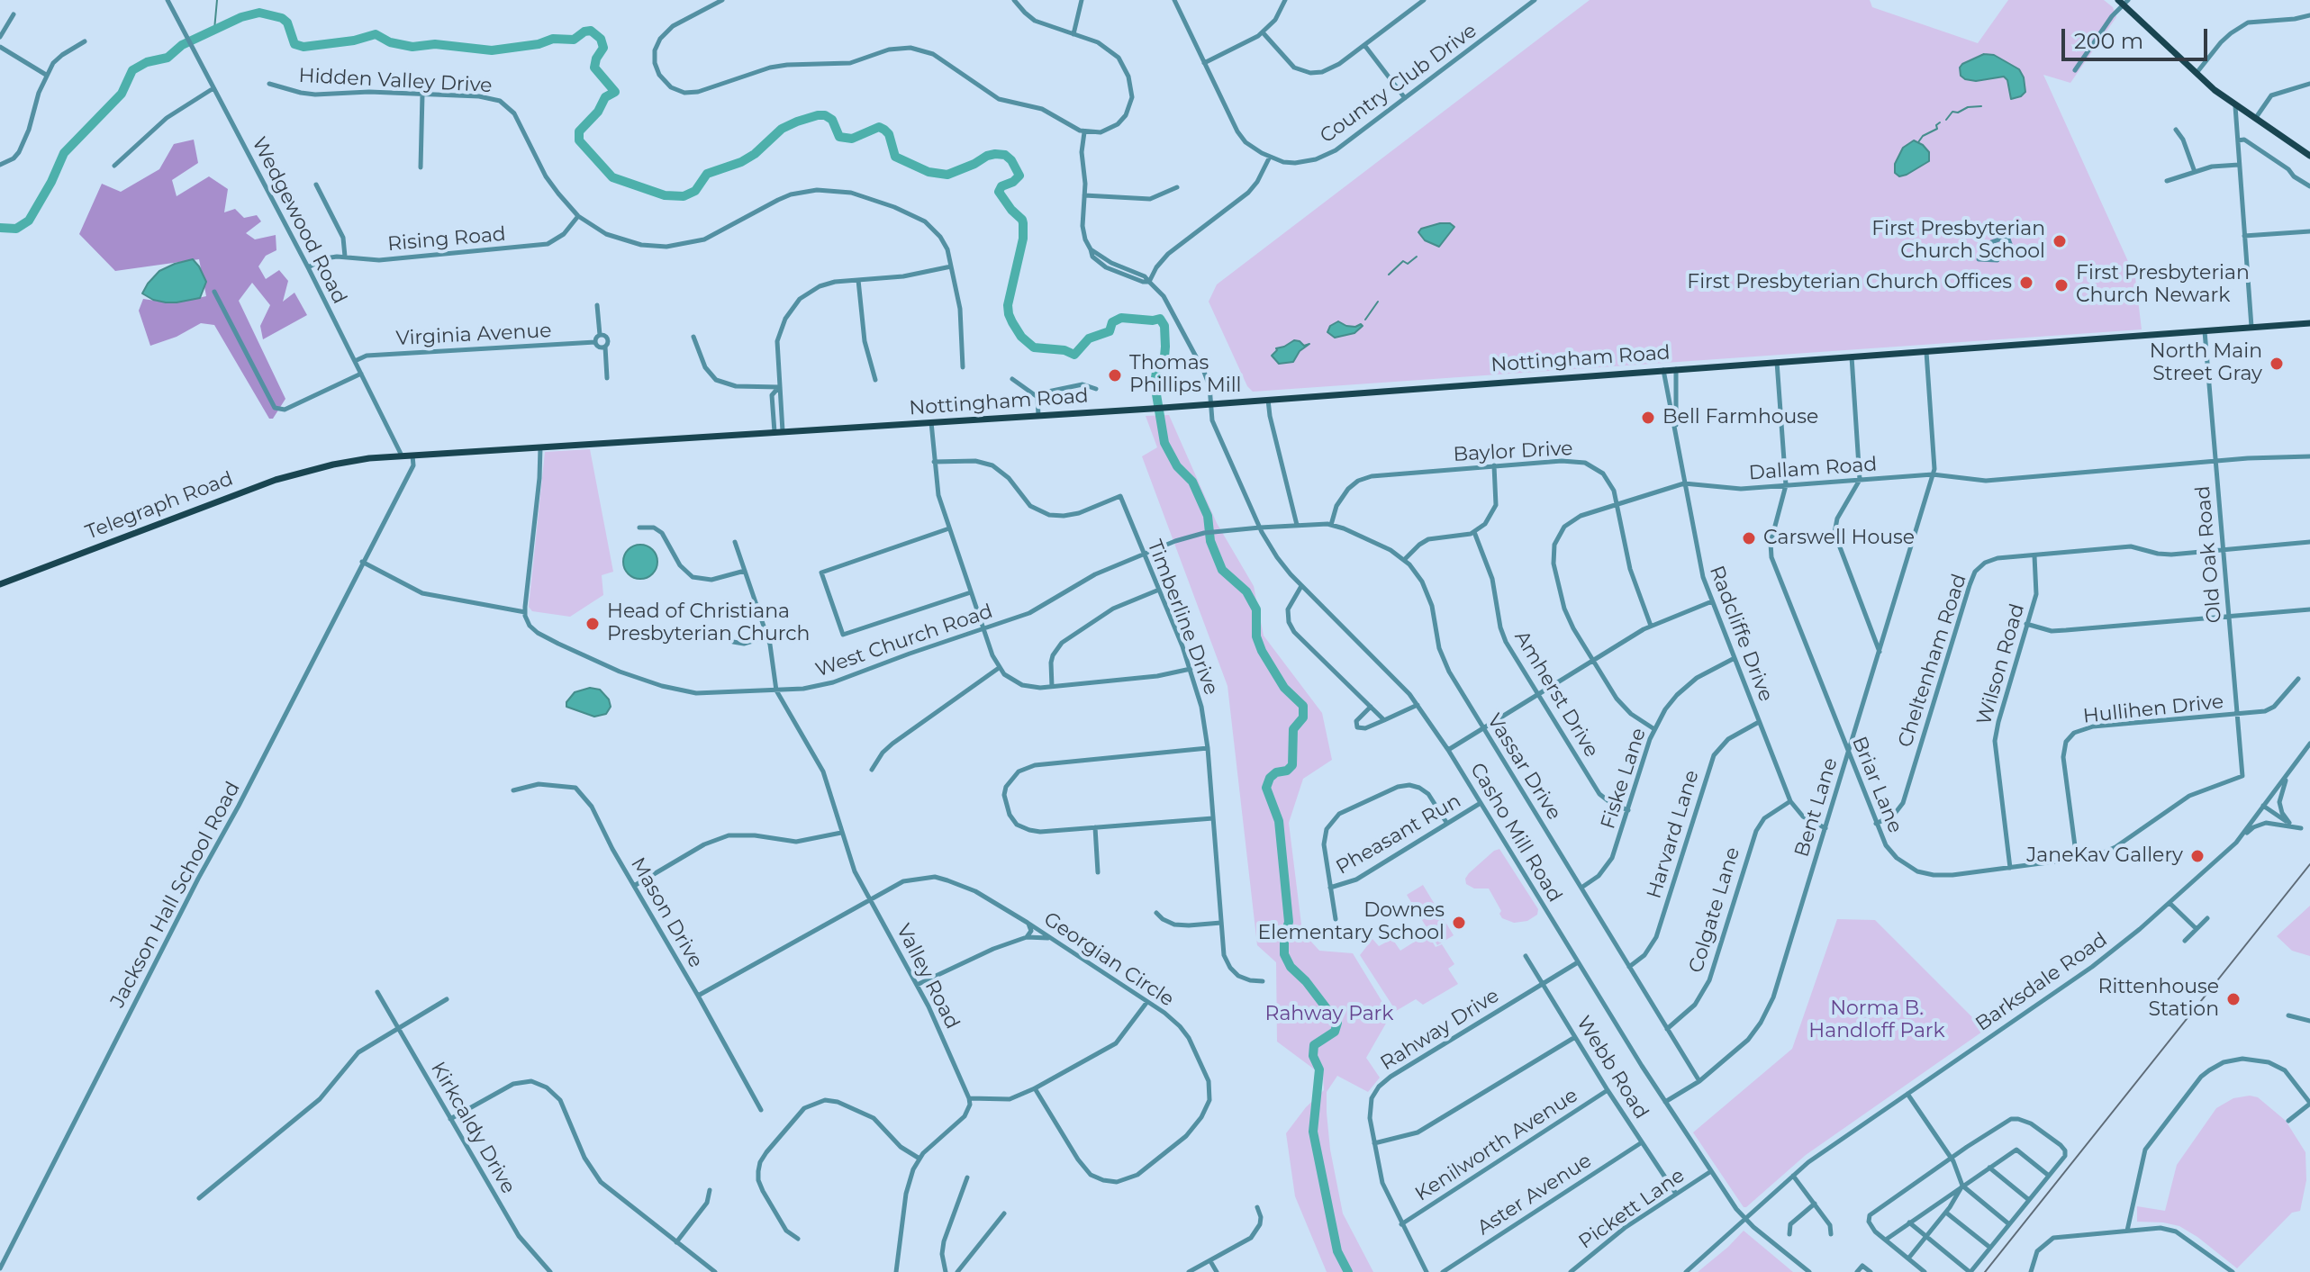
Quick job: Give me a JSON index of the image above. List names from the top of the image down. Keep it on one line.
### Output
{"streets":{"main road":["Nottingham Road","Telegraph Road"],"street":["Hidden Valley Drive","Country Club Drive","Wedgewood Road","Rising Road","Virginia Avenue","Baylor Drive","Dallam Road","Old Oak Road","Timberline Drive","Radcliffe Drive","West Church Road","Cheltenham Road","Wilson Road","Amherst Drive","Hullihen Drive","Vassar Drive","Fiske Lane","Briar Lane","Bent Lane","Casho Mill Road","Pheasant Run","Harvard Lane","Jackson Hall School Road","Colgate Lane","Mason Drive","Georgian Circle","Valley Road","Barksdale Road","Rahway Drive","Webb Road","Kirkcaldy Drive","Kenilworth Avenue","Aster Avenue","Pickett Lane"]},"crossings":[["Hidden Valley Drive","Rising Road"],["Wedgewood Road","Rising Road"],["Wedgewood Road","Virginia Avenue"],["Wedgewood Road","Nottingham Road"],["Nottingham Road","Telegraph Road"],["Nottingham Road","Old Oak Road"],["Nottingham Road","Radcliffe Drive"],["Nottingham Road","Briar Lane"],["Nottingham Road","Bent Lane"],["Nottingham Road","Casho Mill Road"],["Nottingham Road","Jackson Hall School Road"],["Baylor Drive","Dallam Road"],["Baylor Drive","Vassar Drive"],["Dallam Road","Old Oak Road"],["Dallam Road","Radcliffe Drive"],["Dallam Road","Fiske Lane"],["Dallam Road","Briar Lane"],["Dallam Road","Bent Lane"],["Old Oak Road","Cheltenham Road"],["Old Oak Road","Hullihen Drive"],["Old Oak Road","Briar Lane"],["Timberline Drive","West Church Road"],["Radcliffe Drive","Fiske Lane"],["Radcliffe Drive","Bent Lane"],["Radcliffe Drive","Harvard Lane"],["Radcliffe Drive","Colgate Lane"],["West Church Road","Vassar Drive"],["West Church Road","Casho Mill Road"],["West Church Road","Valley Road"],["Cheltenham Road","Wilson Road"],["Cheltenham Road","Briar Lane"],["Wilson Road","Briar Lane"],["Amherst Drive","Fiske Lane"],["Hullihen Drive","Briar Lane"],["Vassar Drive","Fiske Lane"],["Vassar Drive","Bent Lane"],["Vassar Drive","Harvard Lane"],["Vassar Drive","Colgate Lane"],["Briar Lane","Bent Lane"],["Bent Lane","Casho Mill Road"],["Casho Mill Road","Pheasant Run"],["Casho Mill Road","Barksdale Road"],["Casho Mill Road","Rahway Drive"],["Casho Mill Road","Pickett Lane"],["Mason Drive","Georgian Circle"],["Georgian Circle","Valley Road"],["Rahway Drive","Webb Road"],["Rahway Drive","Kenilworth Avenue"],["Webb Road","Kenilworth Avenue"],["Webb Road","Aster Avenue"],["Webb Road","Pickett Lane"]],"parks":["Norma B. Handloff Park","Rahway Park"],"places":["First Presbyterian Church School","First Presbyterian Church Offices","First Presbyterian Church Newark","North Main Street Gray","Thomas Phillips Mill","Bell Farmhouse","Carswell House","Head of Christiana Presbyterian Church","JaneKav Gallery","Downes Elementary School","Rittenhouse Station"],"scale_bar":"200 m"}
